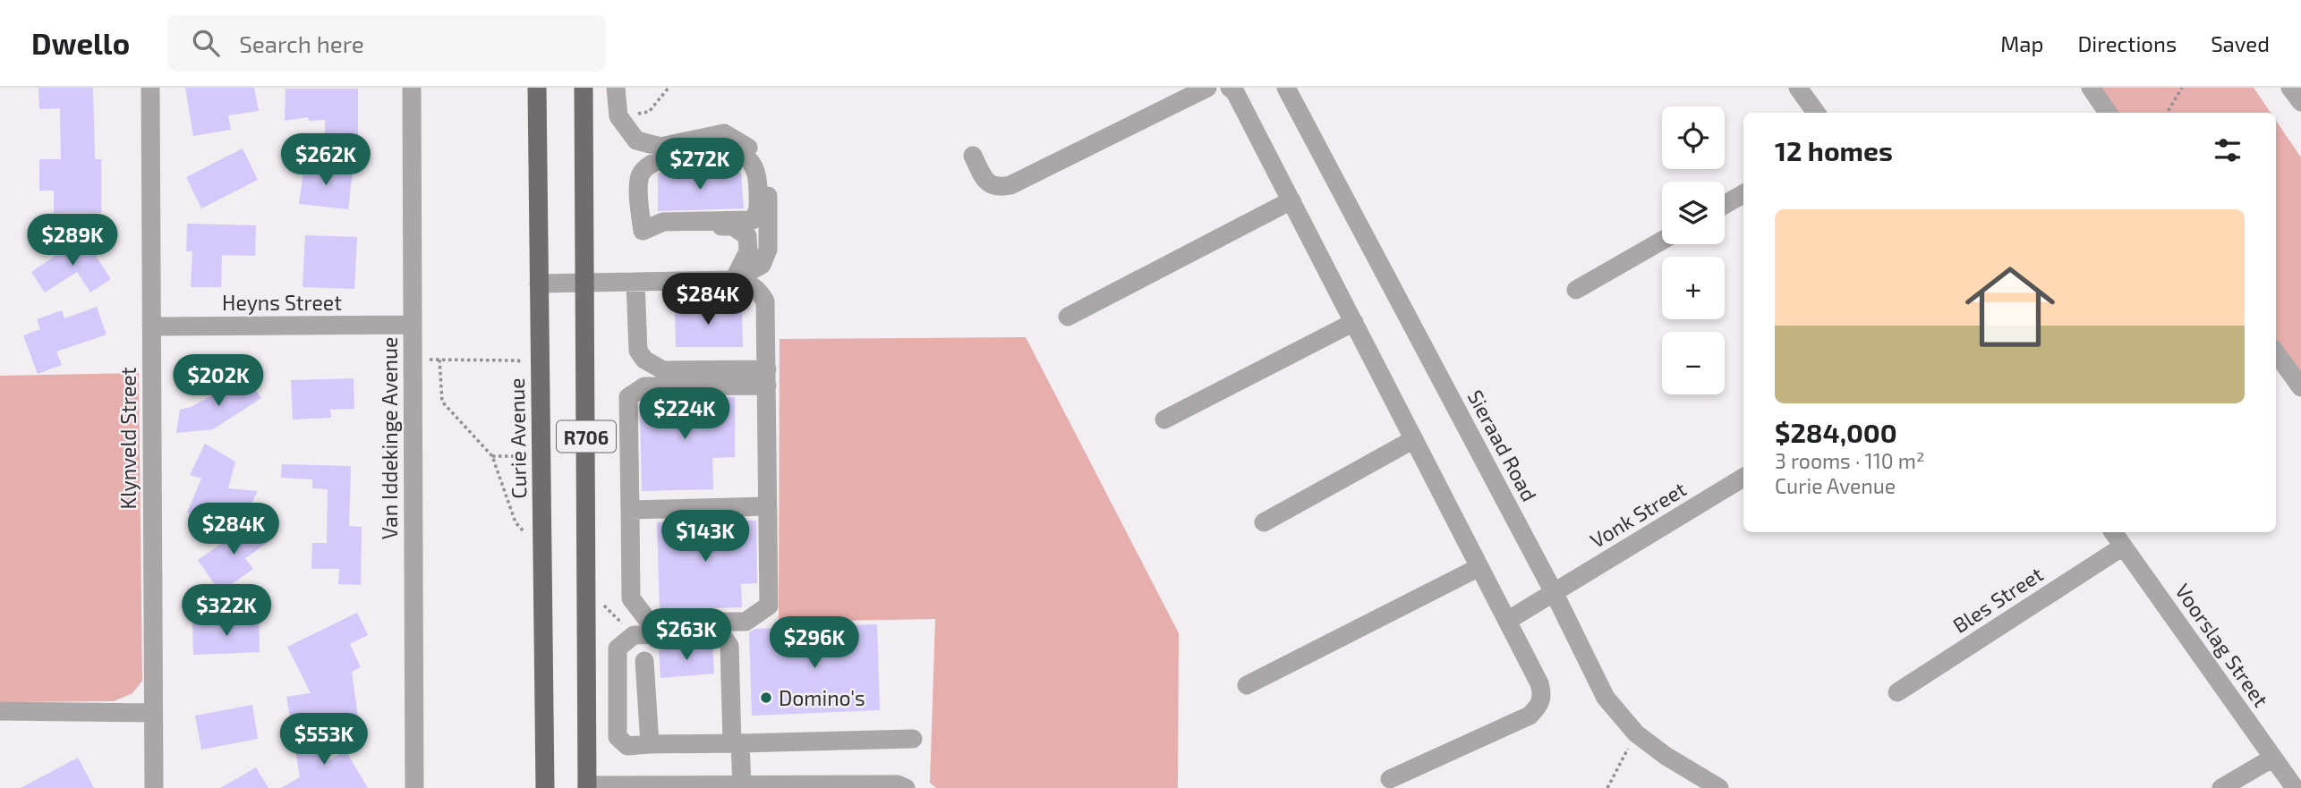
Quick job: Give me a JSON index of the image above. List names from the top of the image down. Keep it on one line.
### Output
{"streets":{"main road":["R706","Curie Avenue"],"street":["Heyns Street","Klynveld Street","Van Iddekinge Avenue","Sieraad Road","Vonk Street","Bles Street","Voorslag Street"]},"crossings":[["Heyns Street","Klynveld Street"],["Heyns Street","Van Iddekinge Avenue"],["Sieraad Road","Vonk Street"],["Bles Street","Voorslag Street"]],"places":["Domino's"],"page":{"header":"Dwello","search":"Search here","nav":["Map","Directions","Saved"],"map_buttons":["+","−"],"heading":"12 homes","price":["$262K","$272K","$289K","$284K","$202K","$224K","$284K","$143K","$322K","$263K","$296K","$553K"],"list":[{"name":"$284,000","note":"3 rooms · 110 m² · Curie Avenue"}]}}
